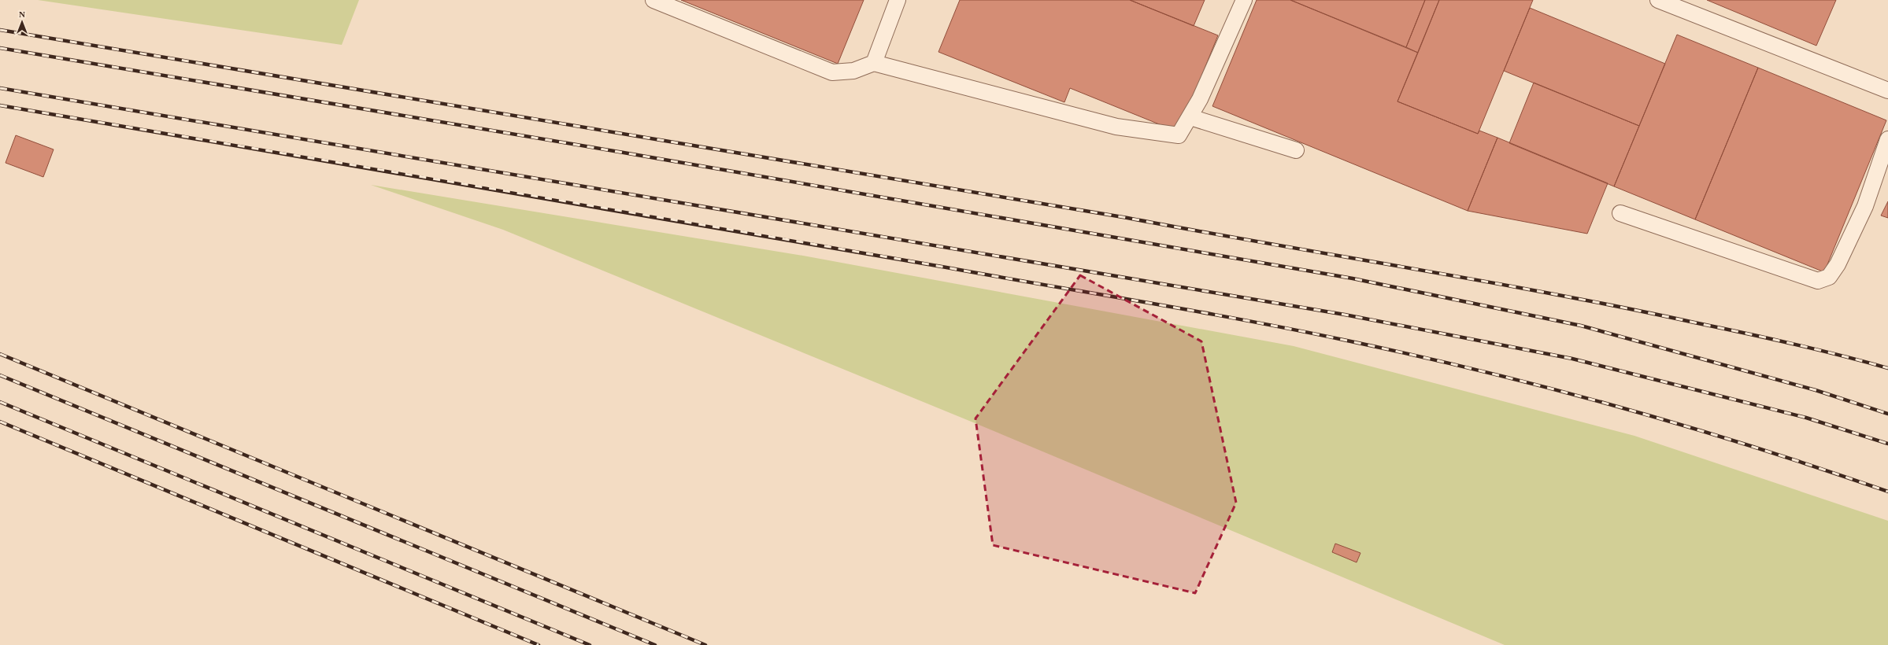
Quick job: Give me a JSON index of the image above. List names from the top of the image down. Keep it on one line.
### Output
{"north":"top"}
